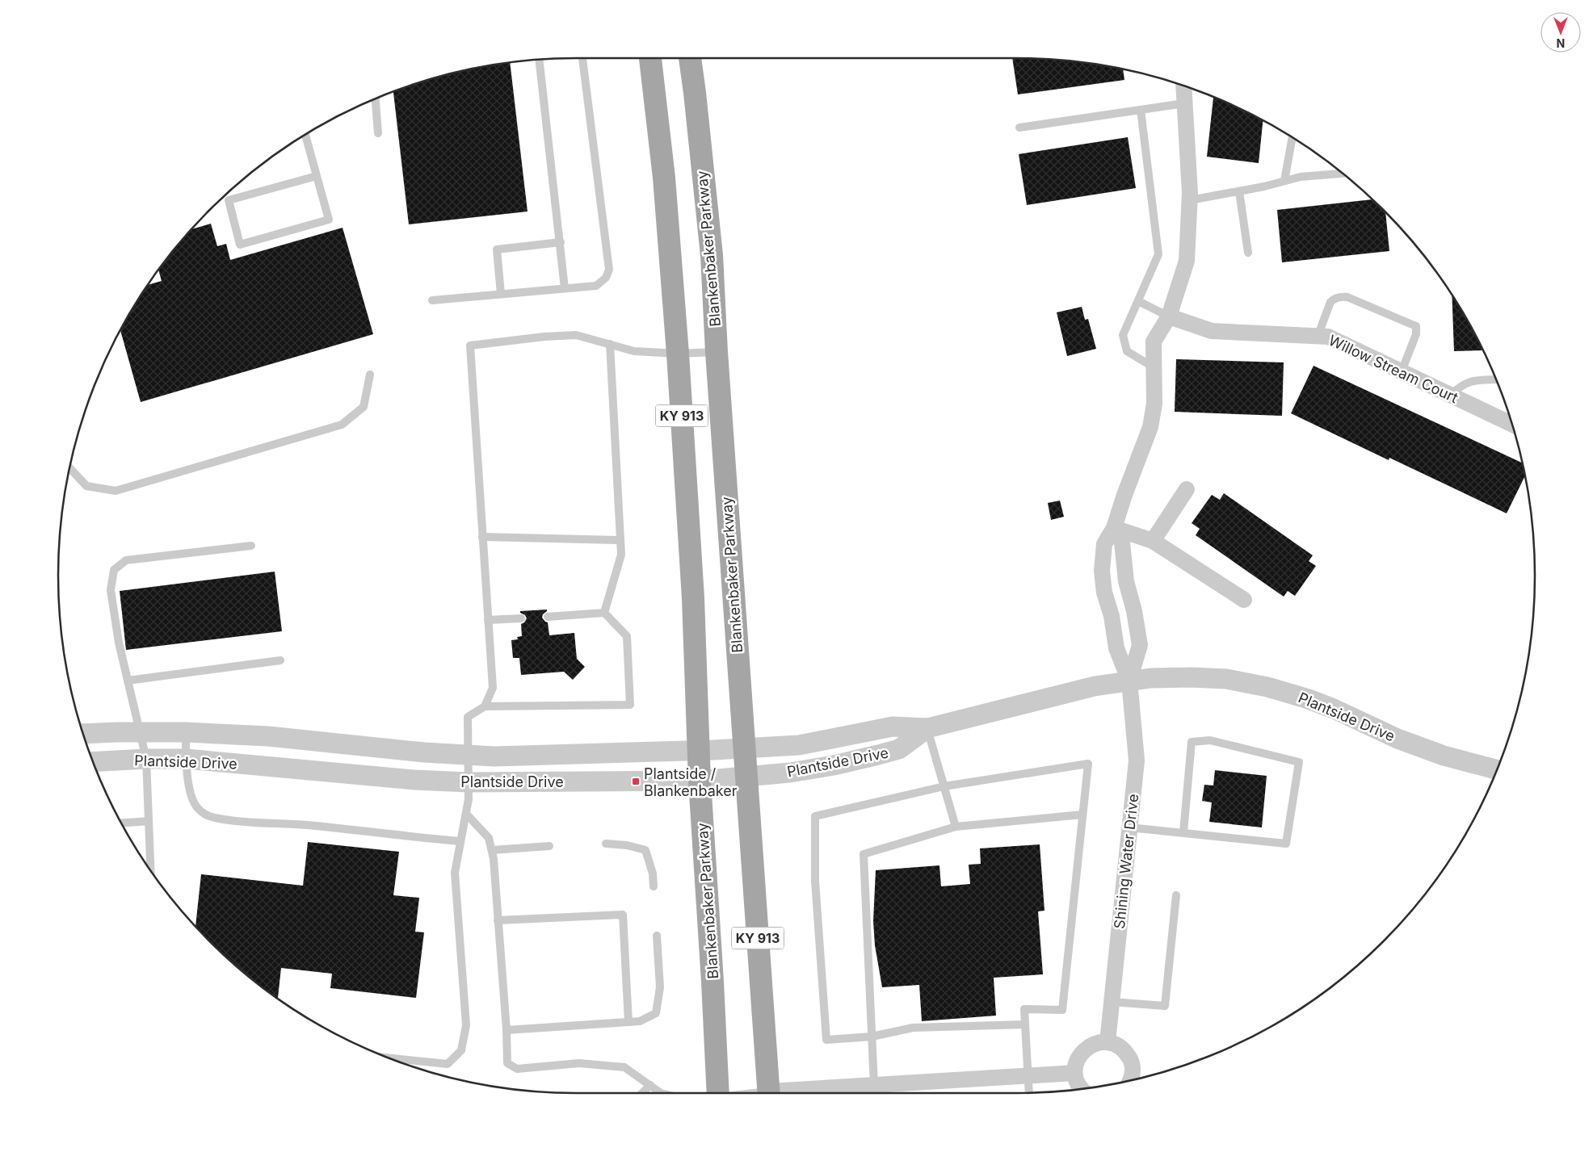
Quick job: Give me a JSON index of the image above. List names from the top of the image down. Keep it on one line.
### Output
{"streets":{"main road":["Blankenbaker Parkway","KY 913"],"street":["Willow Stream Court","Plantside Drive","Shining Water Drive"]},"crossings":[["Blankenbaker Parkway","Plantside Drive"],["Willow Stream Court","Shining Water Drive"],["Plantside Drive","Shining Water Drive"]],"places":{"transit":["Plantside / Blankenbaker"]},"north":"bottom"}
